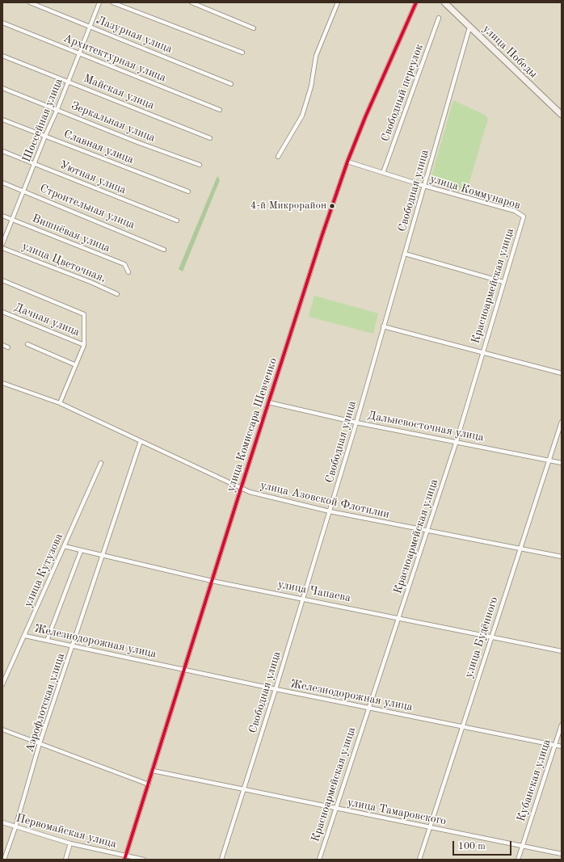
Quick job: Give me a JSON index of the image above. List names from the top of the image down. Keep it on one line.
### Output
{"streets":{"street":["Лазурная улица","улица Победы","Архитектурная улица","Майская улица","Свободный переулок","Шоссейная улица","Зеркальная улица","Славная улица","Уютная улица","Свободная улица","улица Коммунаров","Строительная улица","Вишнёвая улица","улица Цветочная,","Красноармейская улица","Дачная улица","улица Комиссара Шевченко","Дальневосточная улица","улица Азовской Флотилии","улица Кутузова","улица Чапаева","улица Будённого","Железнодорожная улица","Аэрофлотская улица","Кубанская улица","улица Тамаровского","Первомайская улица"]},"crossings":[["Лазурная улица","Шоссейная улица"],["улица Победы","Свободная улица"],["Архитектурная улица","Шоссейная улица"],["Майская улица","Шоссейная улица"],["Свободный переулок","улица Коммунаров"],["Шоссейная улица","Зеркальная улица"],["Шоссейная улица","Славная улица"],["Шоссейная улица","Уютная улица"],["Шоссейная улица","Строительная улица"],["Шоссейная улица","Вишнёвая улица"],["Свободная улица","улица Коммунаров"],["Свободная улица","Дальневосточная улица"],["Свободная улица","улица Азовской Флотилии"],["Свободная улица","улица Чапаева"],["Свободная улица","Железнодорожная улица"],["Свободная улица","улица Тамаровского"],["улица Коммунаров","Красноармейская улица"],["улица Коммунаров","улица Комиссара Шевченко"],["Красноармейская улица","Дальневосточная улица"],["Красноармейская улица","улица Азовской Флотилии"],["Красноармейская улица","улица Чапаева"],["Красноармейская улица","Железнодорожная улица"],["Красноармейская улица","улица Тамаровского"],["улица Комиссара Шевченко","Дальневосточная улица"],["улица Комиссара Шевченко","улица Азовской Флотилии"],["улица Комиссара Шевченко","улица Чапаева"],["улица Комиссара Шевченко","Железнодорожная улица"],["улица Комиссара Шевченко","улица Тамаровского"],["улица Комиссара Шевченко","Первомайская улица"],["Дальневосточная улица","улица Будённого"],["улица Азовской Флотилии","улица Будённого"],["улица Азовской Флотилии","Аэрофлотская улица"],["улица Кутузова","улица Чапаева"],["улица Кутузова","Железнодорожная улица"],["улица Чапаева","улица Будённого"],["улица Чапаева","Аэрофлотская улица"],["улица Будённого","Железнодорожная улица"],["улица Будённого","улица Тамаровского"],["Железнодорожная улица","Аэрофлотская улица"],["Железнодорожная улица","Кубанская улица"],["Аэрофлотская улица","Первомайская улица"],["Кубанская улица","улица Тамаровского"]],"places":["4-й Микрорайон"],"scale_bar":"100 m"}
